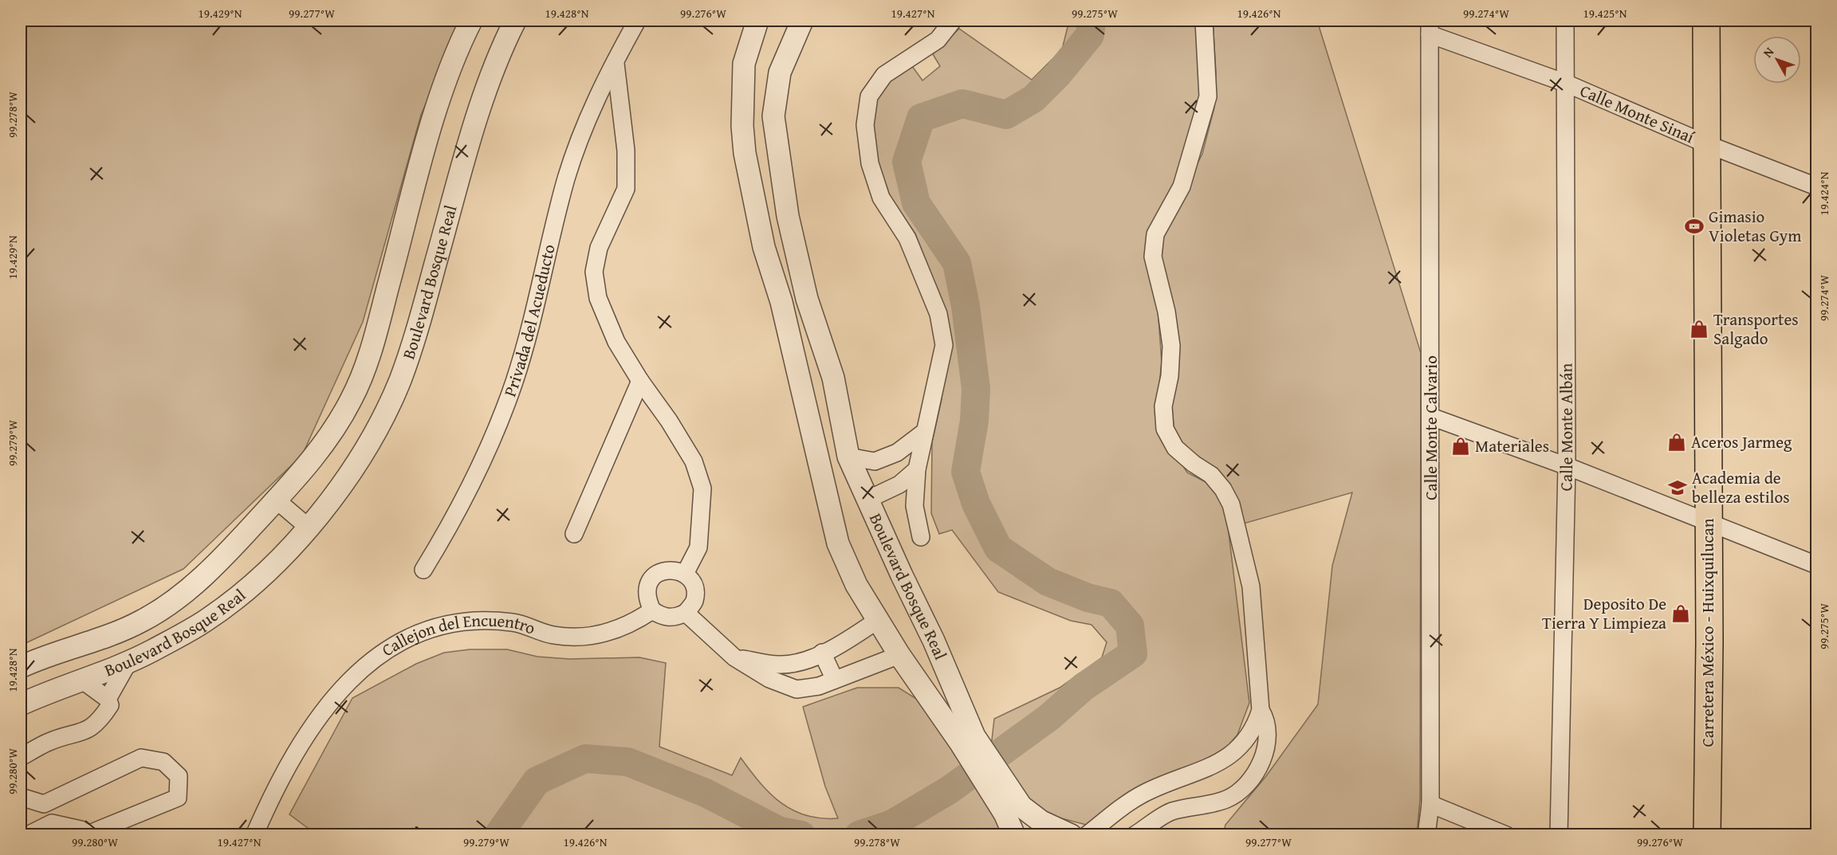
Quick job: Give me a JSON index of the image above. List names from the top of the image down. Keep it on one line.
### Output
{"streets":{"main road":["Carretera México - Huixquilucan"],"street":["Calle Monte Sinaí","Boulevard Bosque Real","Privada del Acueducto","Calle Monte Calvario","Calle Monte Albán","Callejon del Encuentro"]},"crossings":[["Calle Monte Sinaí","Calle Monte Calvario"],["Calle Monte Sinaí","Calle Monte Albán"],["Calle Monte Sinaí","Carretera México - Huixquilucan"]],"places":{"sports":["Gimasio Violetas Gym"],"shop":["Transportes Salgado","Aceros Jarmeg","Materiales","Deposito De Tierra Y Limpieza"],"school or university":["Academia de belleza estilos"]},"north":"top left","coordinates":["19.429°N","99.277°W","19.428°N","99.276°W","19.427°N","99.275°W","19.426°N","99.274°W","19.425°N","99.278°W","19.424°N","99.279°W","99.280°W"]}
